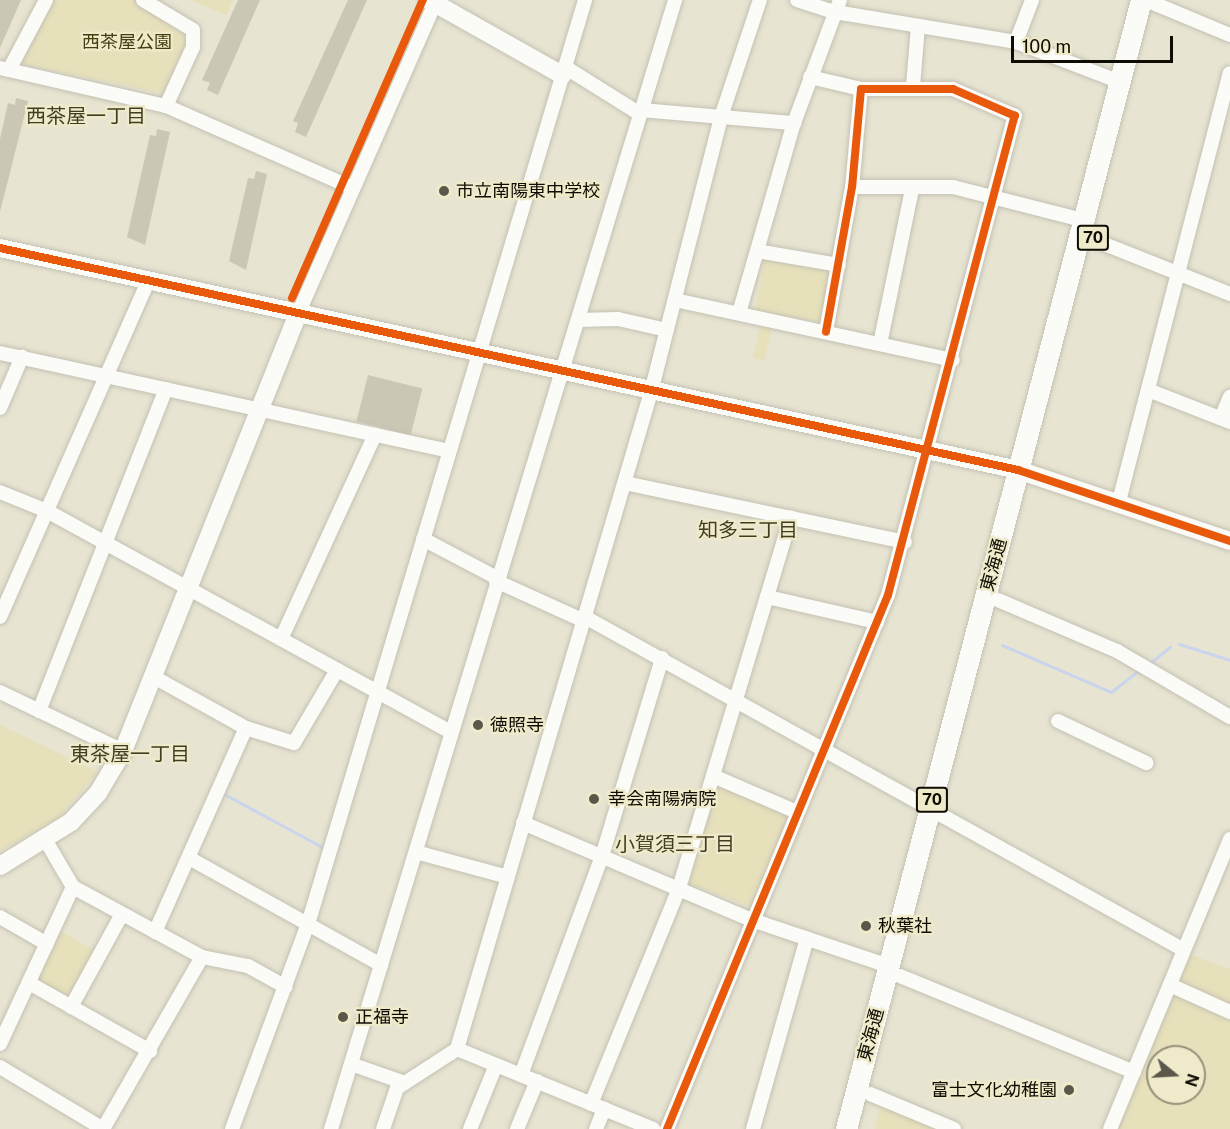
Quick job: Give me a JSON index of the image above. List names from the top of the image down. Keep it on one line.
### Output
{"streets":{"main road":["70","東海通"]},"districts":["西茶屋一丁目","知多三丁目","東茶屋一丁目","小賀須三丁目"],"parks":["西茶屋公園"],"places":["市立南陽東中学校","徳照寺","幸会南陽病院","秋葉社","正福寺","富士文化幼稚園"],"scale_bar":"100 m","north":"right"}
